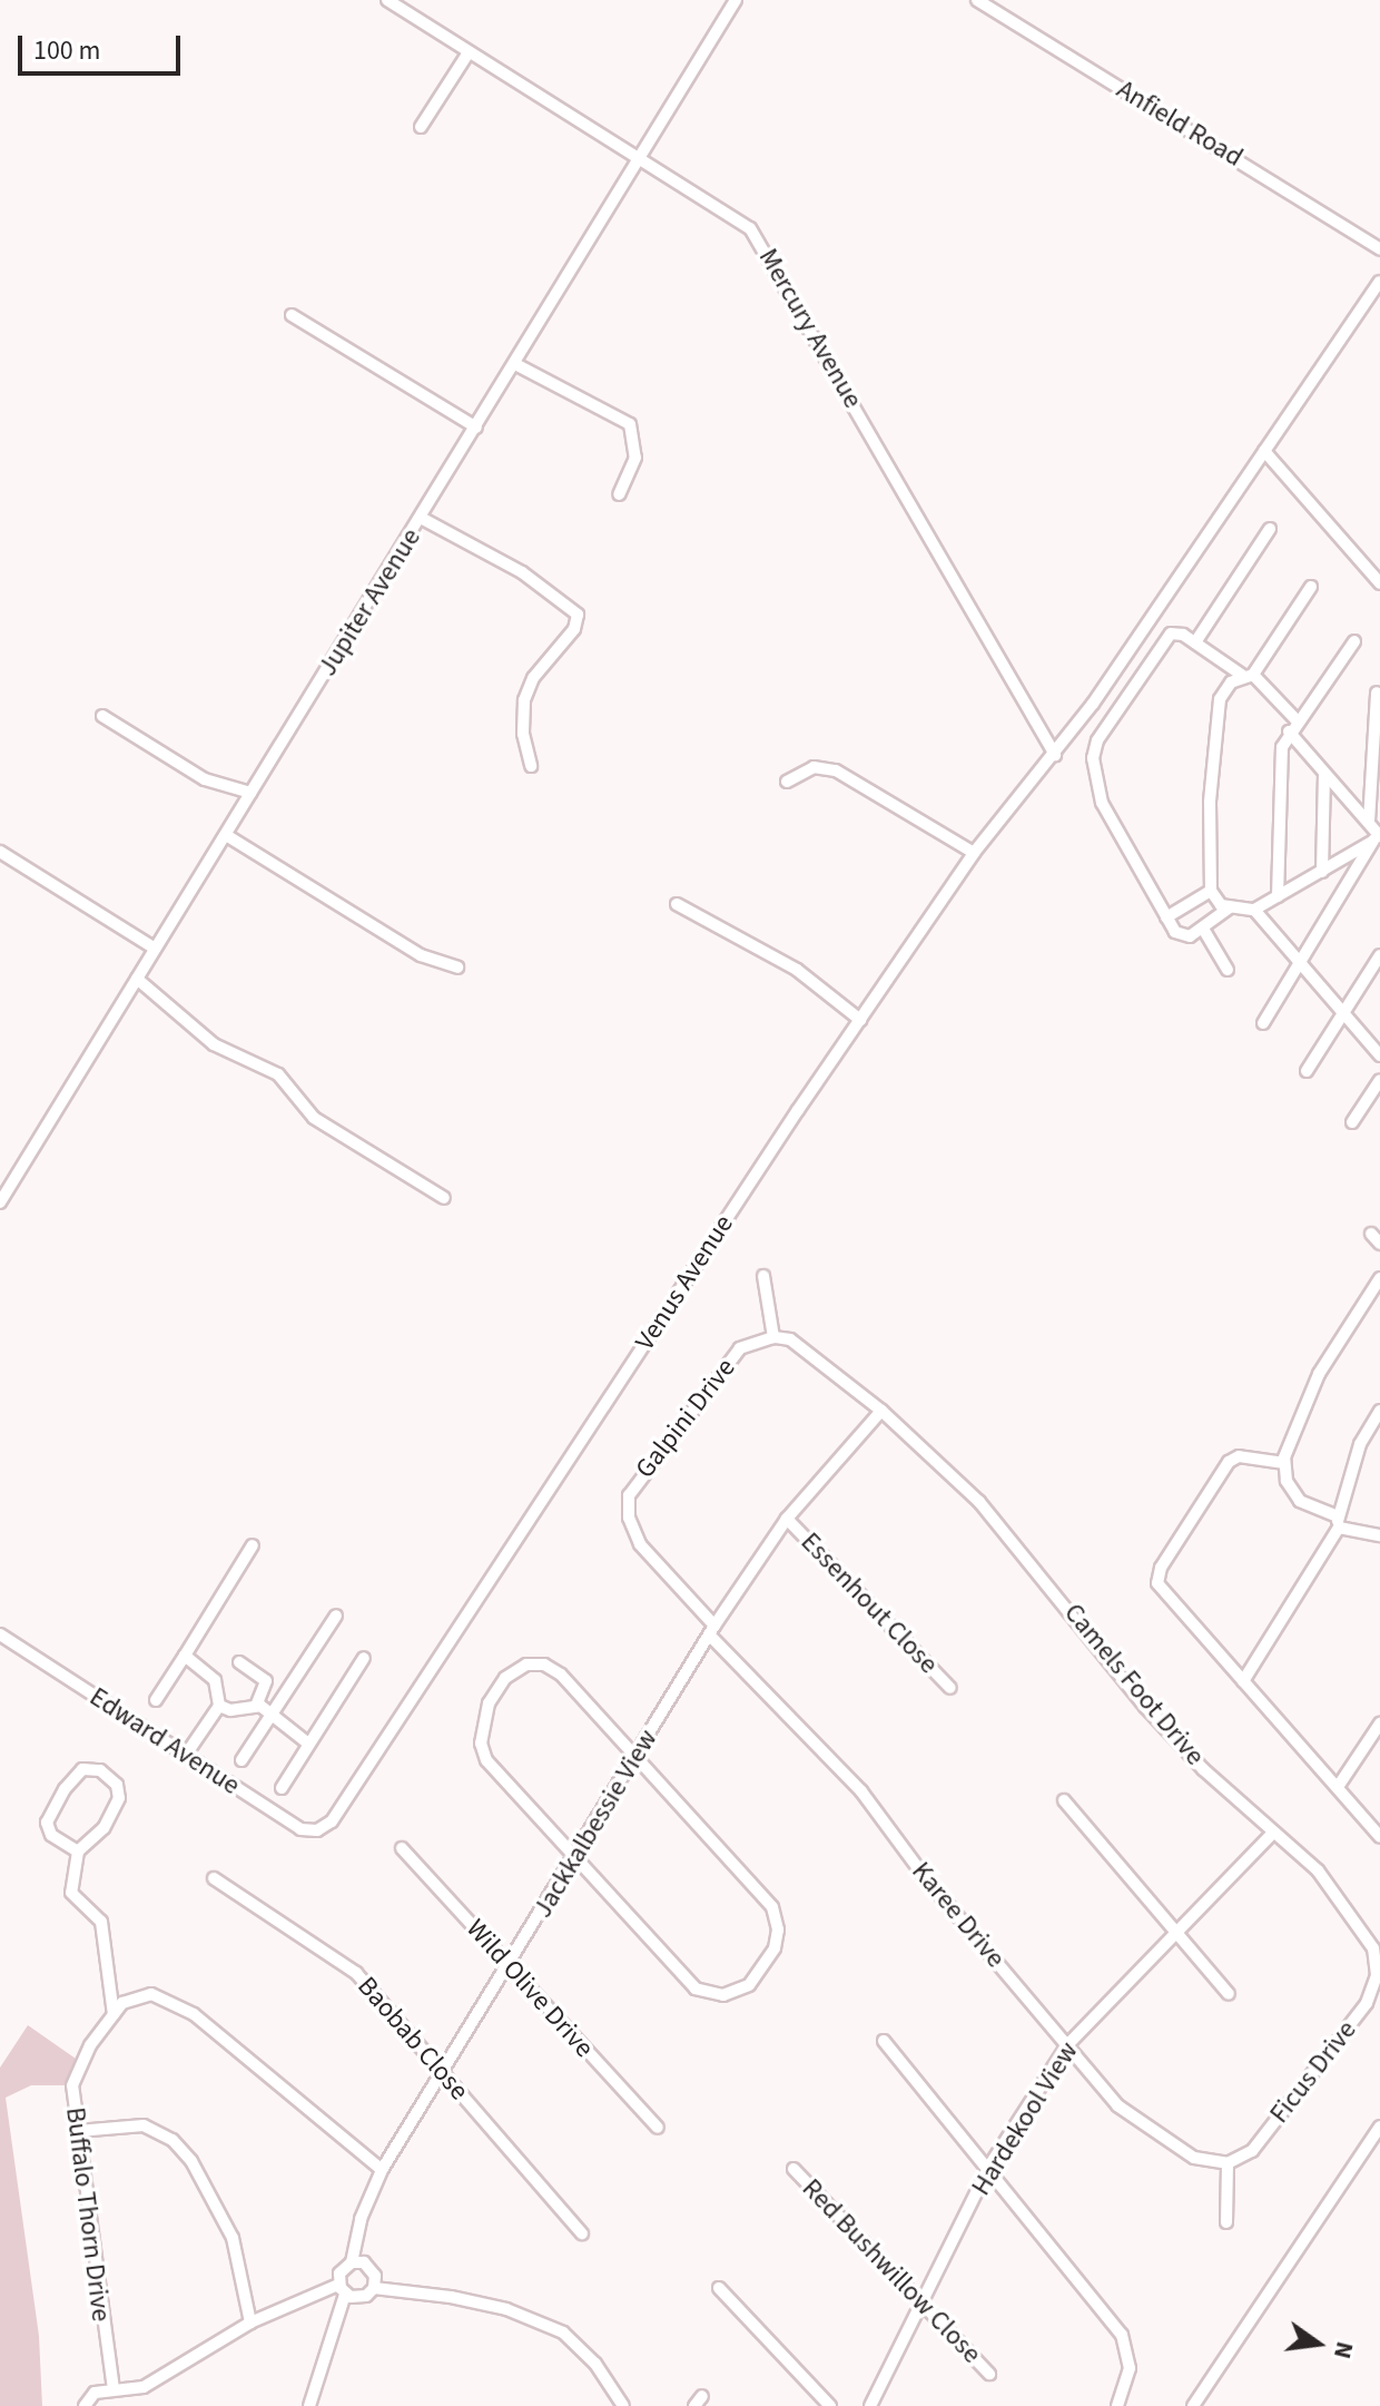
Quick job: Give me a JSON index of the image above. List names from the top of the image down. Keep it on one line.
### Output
{"streets":{"street":["Anfield Road","Mercury Avenue","Jupiter Avenue","Venus Avenue","Galpini Drive","Essenhout Close","Camels Foot Drive","Edward Avenue","Jackkalbessie View","Karee Drive","Wild Olive Drive","Baobab Close","Ficus Drive","Hardekool View","Buffalo Thorn Drive","Red Bushwillow Close"]},"crossings":[["Mercury Avenue","Jupiter Avenue"],["Mercury Avenue","Venus Avenue"],["Venus Avenue","Edward Avenue"],["Galpini Drive","Jackkalbessie View"],["Galpini Drive","Karee Drive"],["Essenhout Close","Jackkalbessie View"],["Camels Foot Drive","Jackkalbessie View"],["Camels Foot Drive","Ficus Drive"],["Camels Foot Drive","Hardekool View"],["Jackkalbessie View","Karee Drive"],["Jackkalbessie View","Wild Olive Drive"],["Jackkalbessie View","Baobab Close"],["Jackkalbessie View","Buffalo Thorn Drive"],["Karee Drive","Ficus Drive"],["Karee Drive","Hardekool View"],["Hardekool View","Red Bushwillow Close"]],"scale_bar":"100 m","north":"right"}
